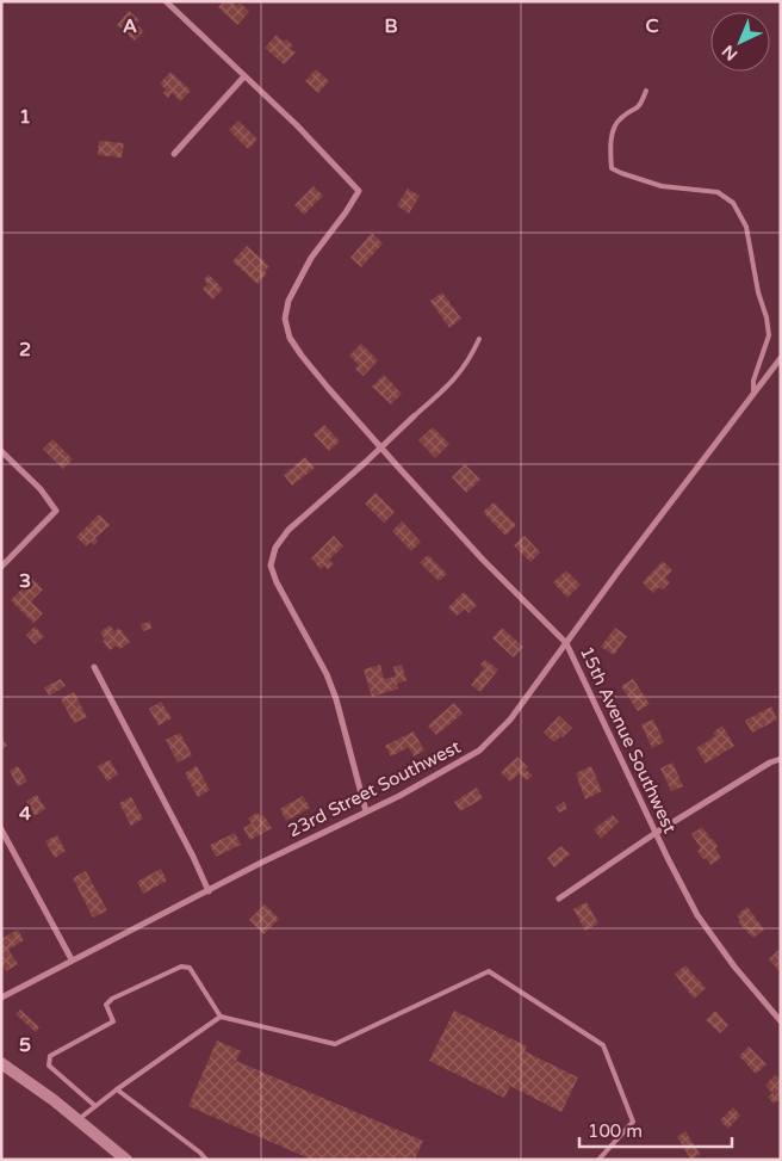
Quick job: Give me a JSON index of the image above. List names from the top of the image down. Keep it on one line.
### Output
{"streets":{"street":["15th Avenue Southwest","23rd Street Southwest"]},"crossings":[["15th Avenue Southwest","23rd Street Southwest"]],"scale_bar":"100 m","north":"bottom left","grid":{"columns":["A","B","C"],"rows":["1","2","3","4","5"]}}
